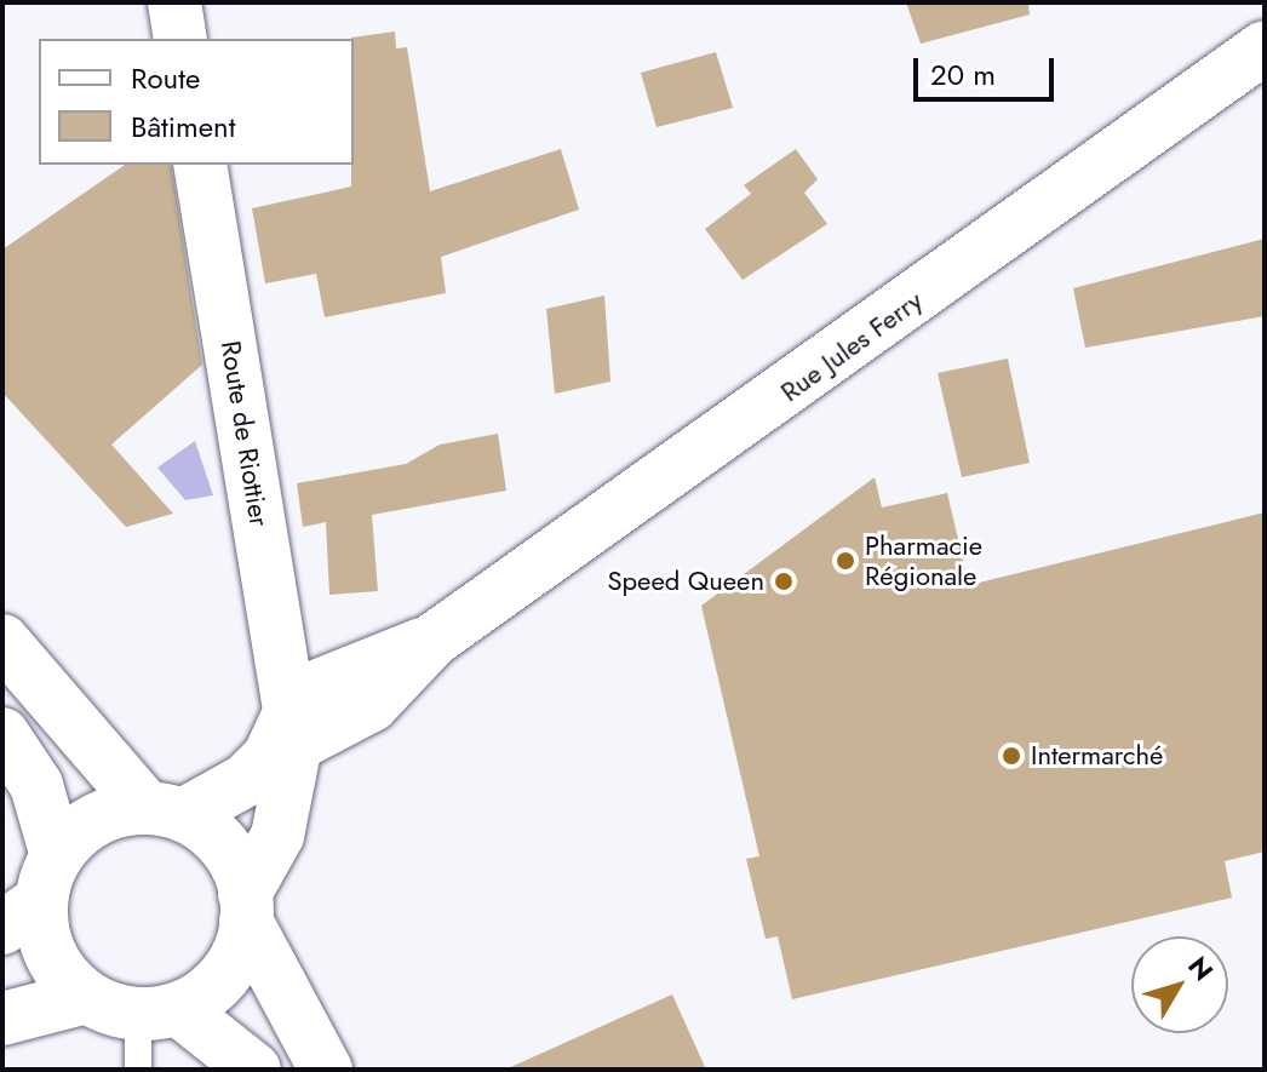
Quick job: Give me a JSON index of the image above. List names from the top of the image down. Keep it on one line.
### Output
{"streets":{"main road":["Rue Jules Ferry","Route de Riottier"]},"crossings":[["Rue Jules Ferry","Route de Riottier"]],"places":["Pharmacie Régionale","Speed Queen","Intermarché"],"legend":["Route","Bâtiment"],"scale_bar":"20 m","north":"top right"}
